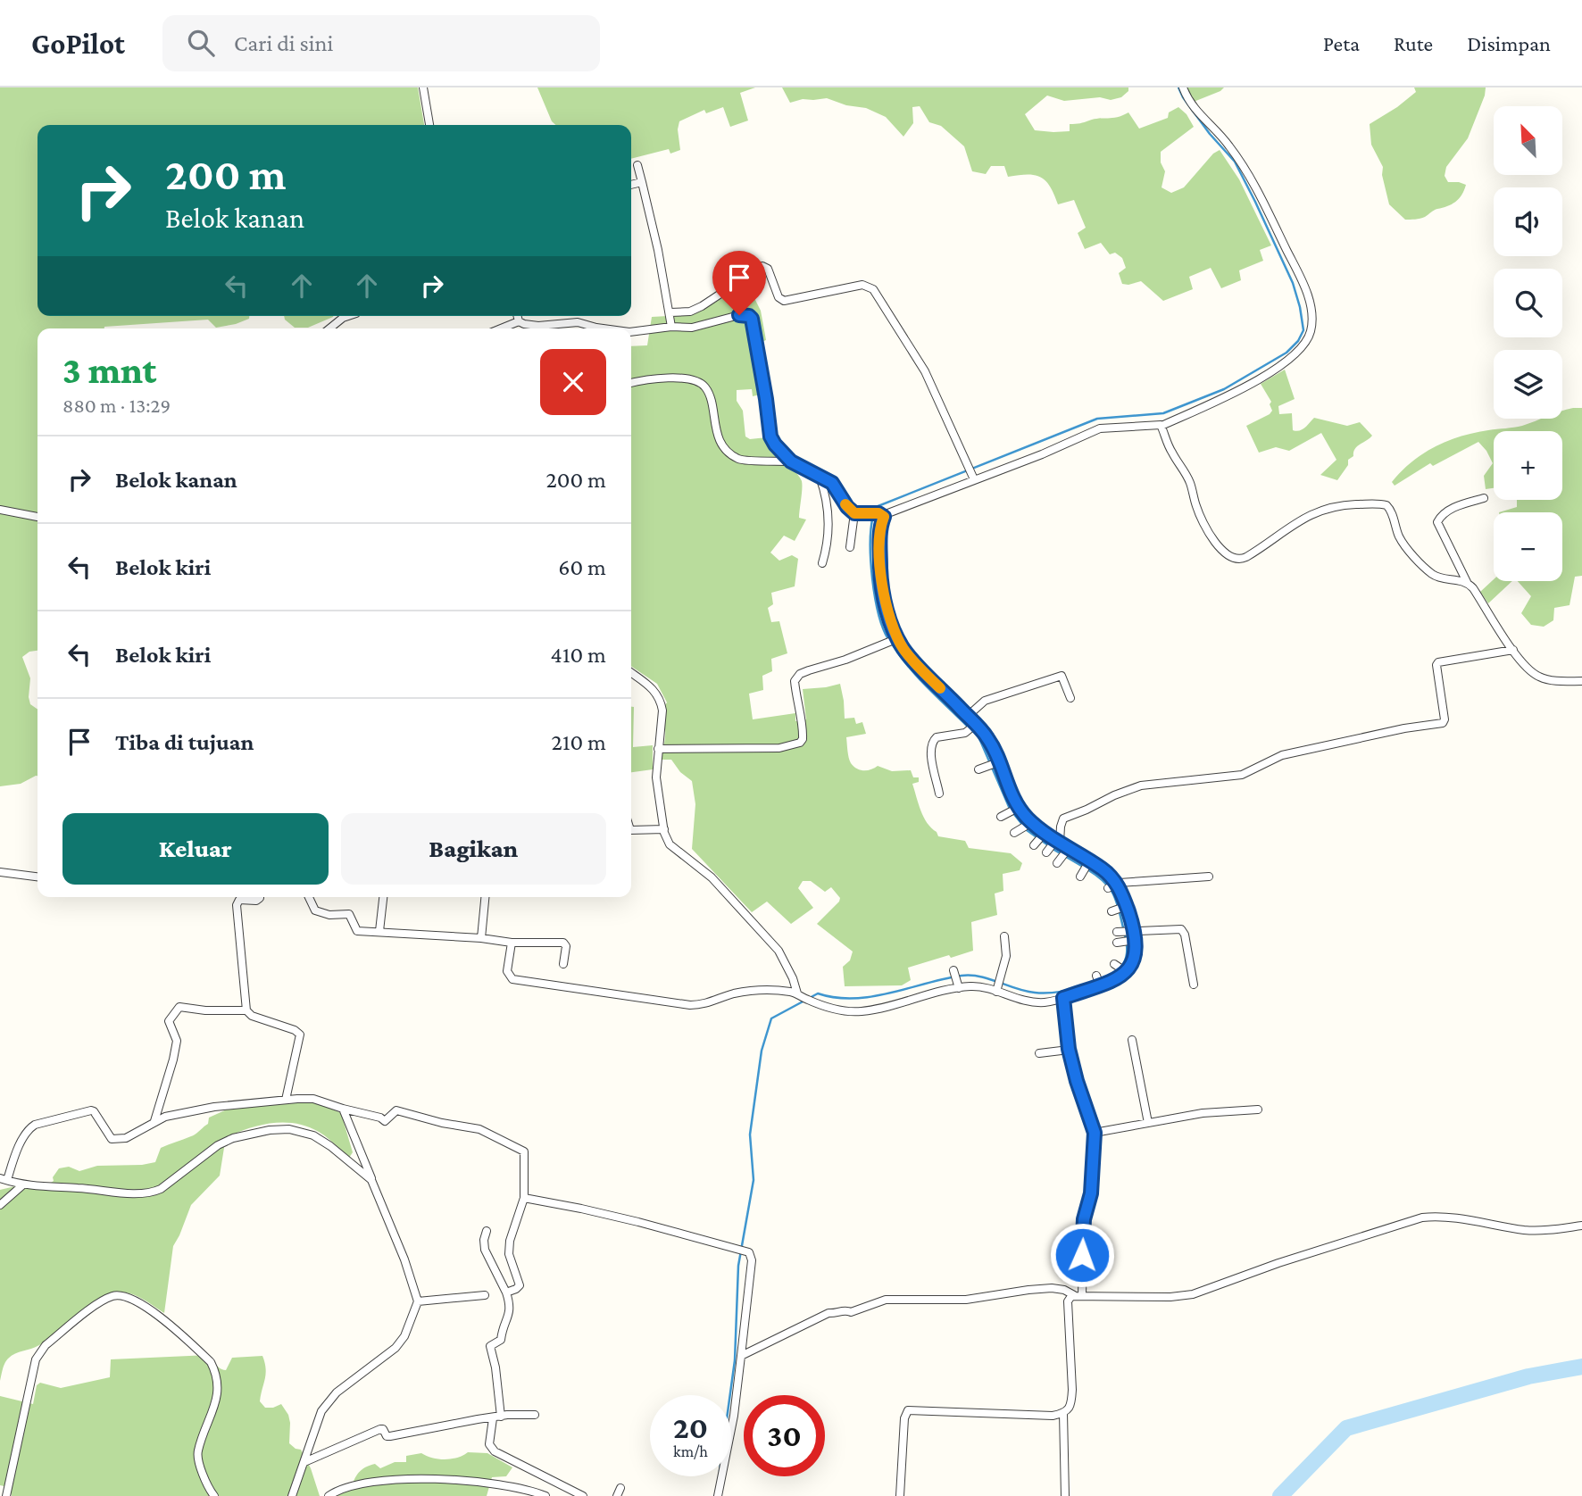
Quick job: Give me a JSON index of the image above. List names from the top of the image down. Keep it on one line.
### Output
{"north":"top left","page":{"header":"GoPilot","search":"Cari di sini","nav":["Peta","Rute","Disimpan"],"map_buttons":["+","−"],"turn":["200 m","Belok kanan"],"heading":["3 mnt","880 m · 13:29"],"list":[{"name":"Belok kanan","value":"200 m"},{"name":"Belok kiri","value":"60 m"},{"name":"Belok kiri","value":"410 m"},{"name":"Tiba di tujuan","value":"210 m"}],"buttons":["Keluar","Bagikan"],"speed":"20 km/h","limit":"30"}}
